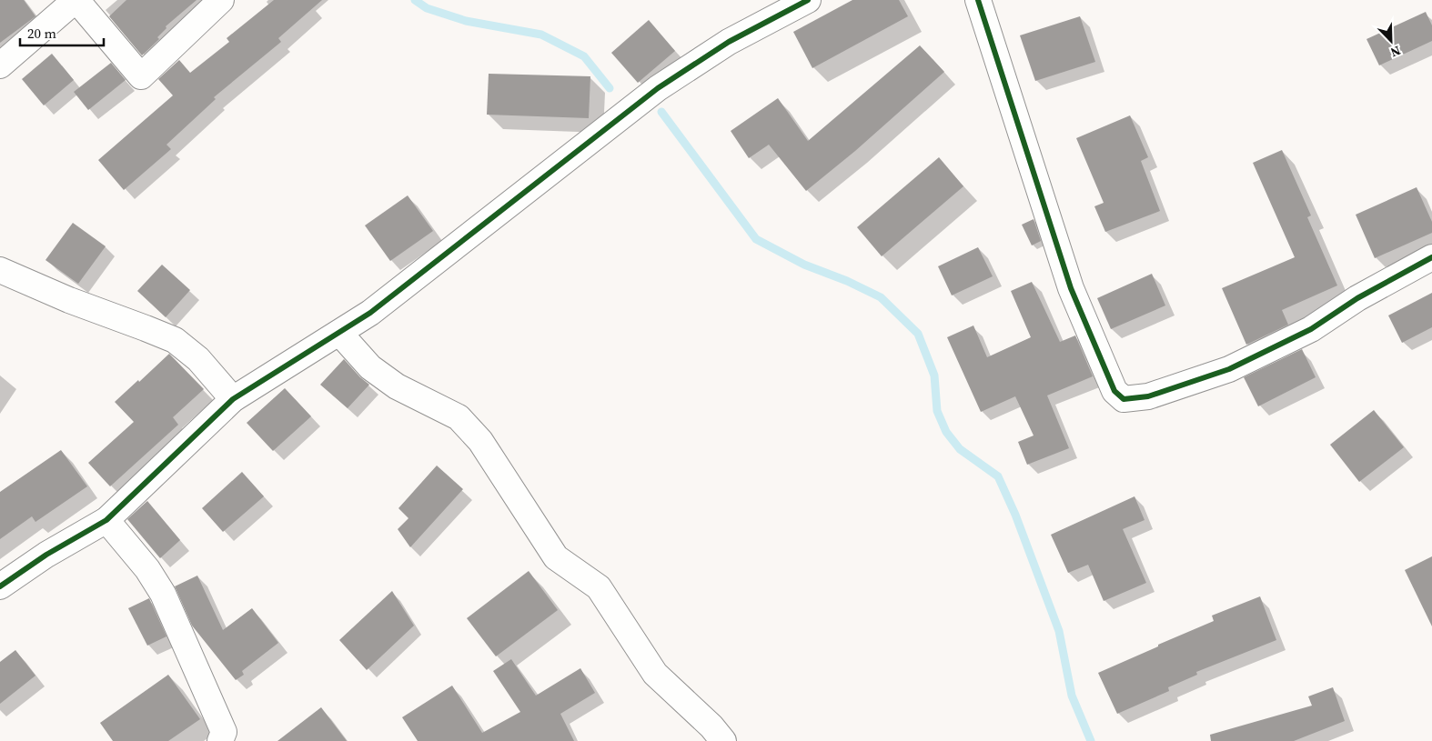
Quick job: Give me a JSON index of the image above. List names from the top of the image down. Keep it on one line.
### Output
{"scale_bar":"20 m","north":"bottom right"}
